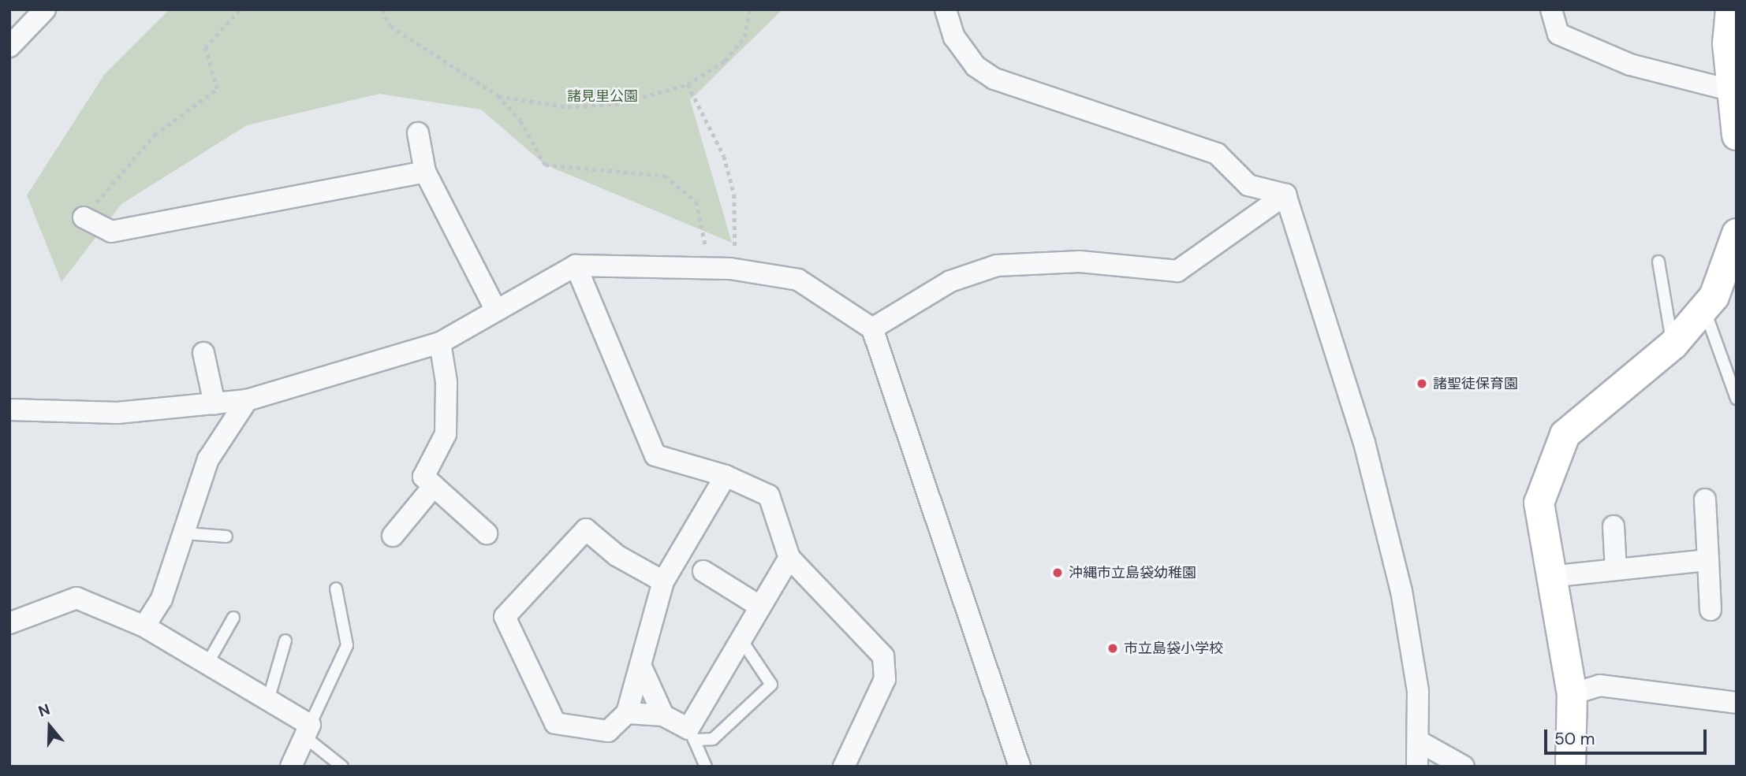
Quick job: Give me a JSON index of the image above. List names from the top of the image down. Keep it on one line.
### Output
{"parks":["諸見里公園"],"places":["諸聖徒保育園","沖縄市立島袋幼稚園","市立島袋小学校"],"scale_bar":"50 m","north":"top"}
